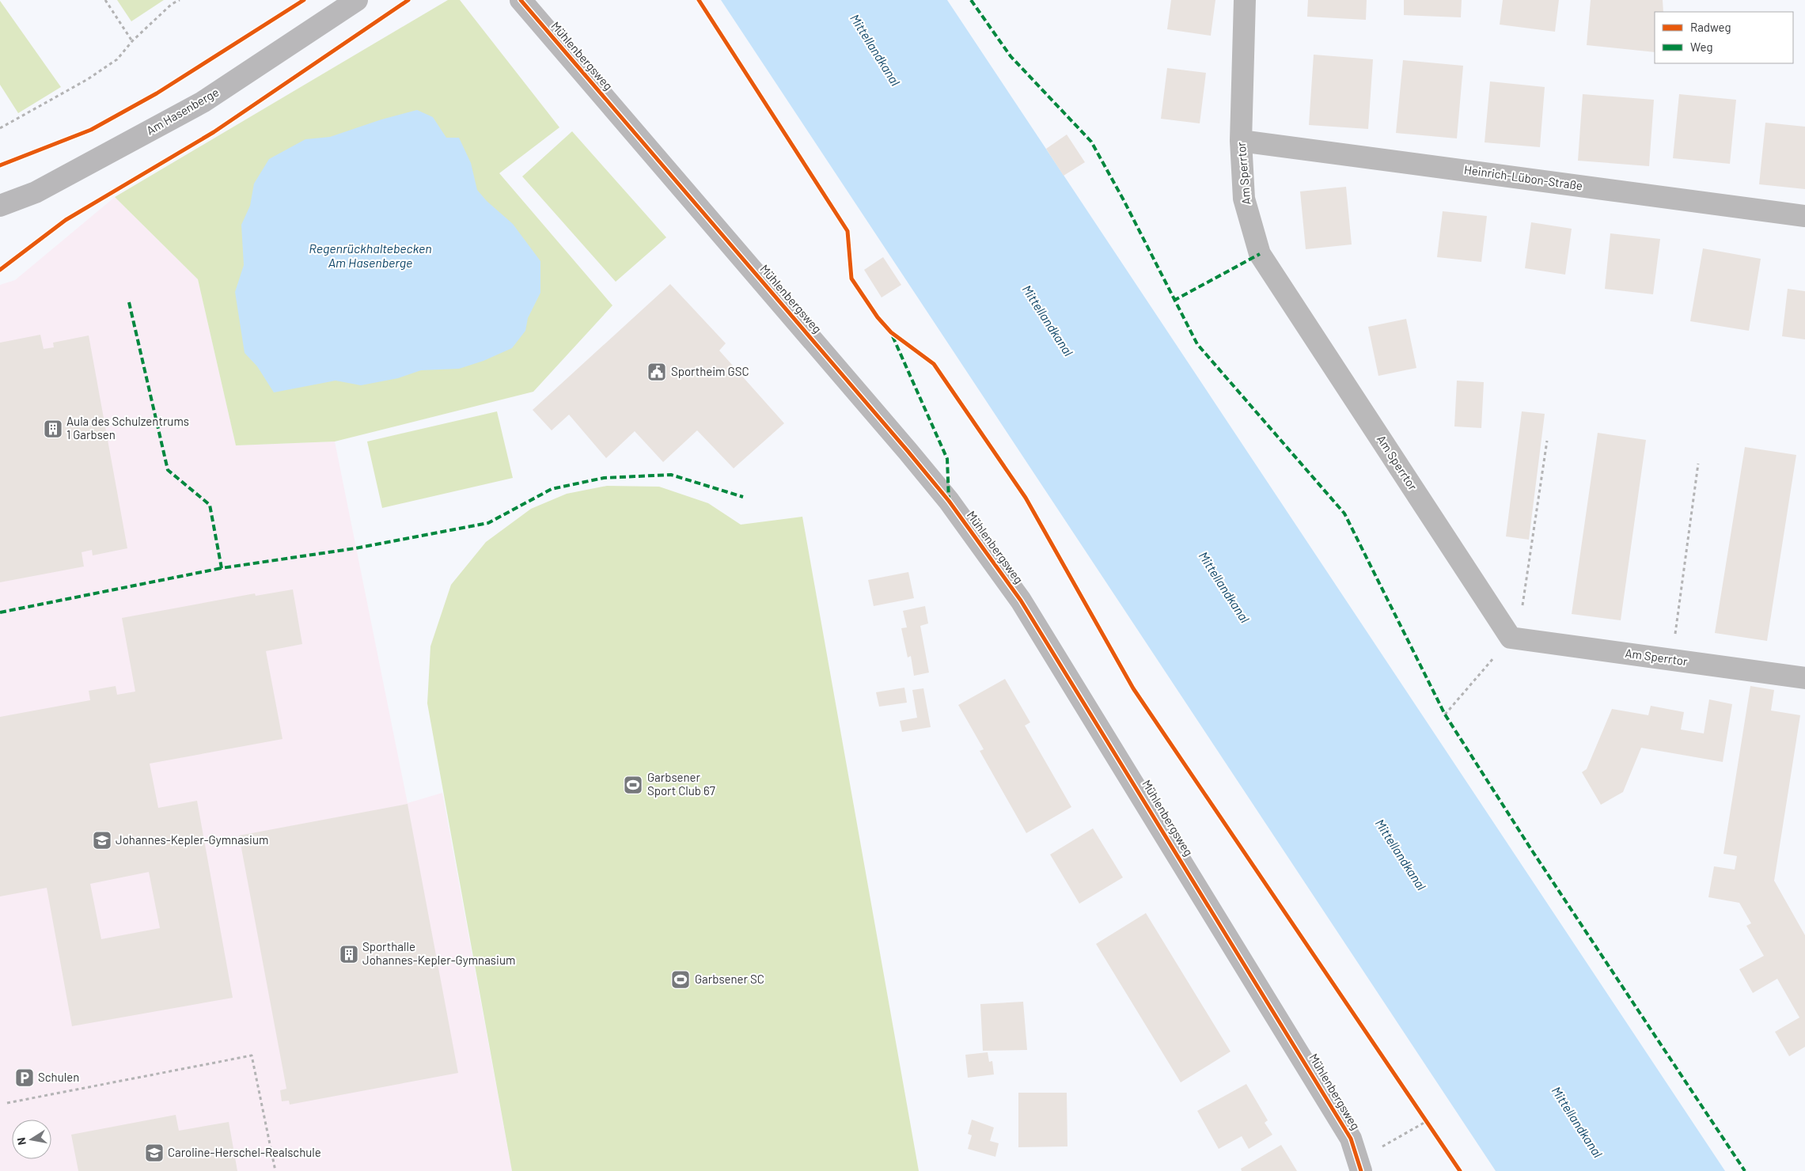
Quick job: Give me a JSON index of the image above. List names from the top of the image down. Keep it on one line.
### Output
{"streets":{"street":["Mühlenbergsweg","Am Hasenberge","Am Sperrtor","Heinrich-Lübon-Straße"]},"crossings":[["Am Sperrtor","Heinrich-Lübon-Straße"]],"water":["Mittellandkanal","Regenrückhaltebecken Am Hasenberge"],"places":{"public building":["Sportheim GSC"],"building":["Aula des Schulzentrums 1 Garbsen","Sporthalle Johannes-Kepler-Gymnasium"],"sports":["Garbsener Sport Club 67","Garbsener SC"],"school or university":["Johannes-Kepler-Gymnasium","Caroline-Herschel-Realschule"],"parking":["Schulen"]},"legend":["Radweg","Weg"],"north":"left"}
